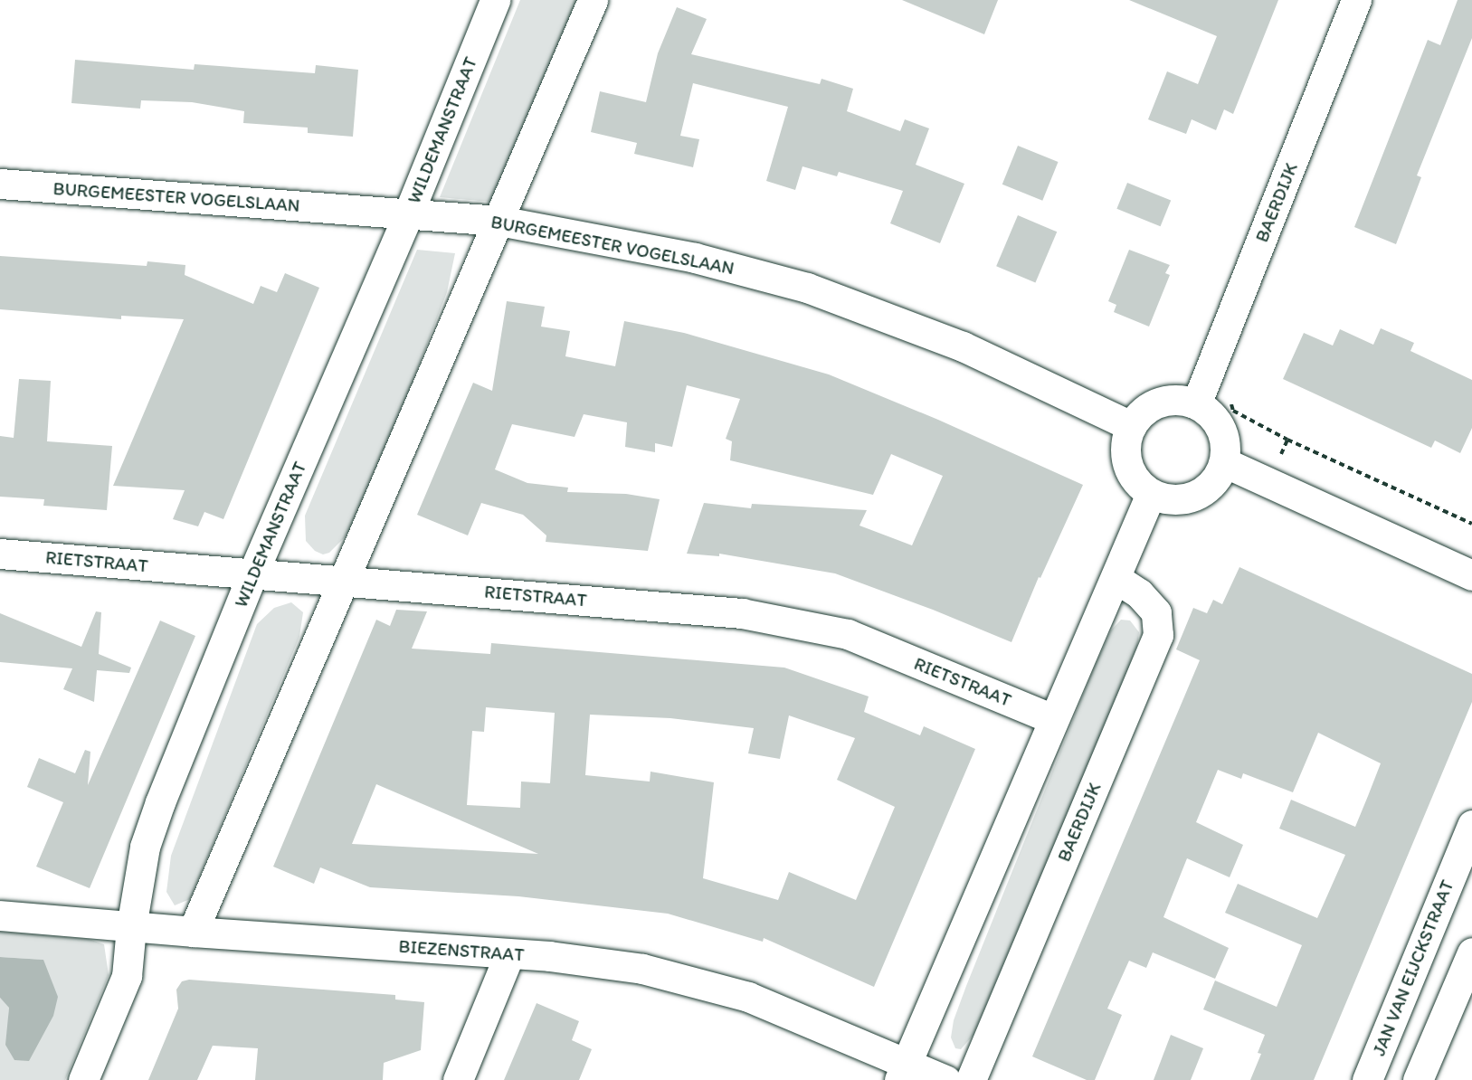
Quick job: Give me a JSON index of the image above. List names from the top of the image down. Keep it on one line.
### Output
{"streets":{"street":["WILDEMANSTRAAT","BURGEMEESTER VOGELSLAAN","BAERDIJK","RIETSTRAAT","BIEZENSTRAAT","JAN VAN EIJCKSTRAAT"]},"crossings":[["WILDEMANSTRAAT","BURGEMEESTER VOGELSLAAN"],["WILDEMANSTRAAT","RIETSTRAAT"],["WILDEMANSTRAAT","BIEZENSTRAAT"],["BURGEMEESTER VOGELSLAAN","BAERDIJK"]]}
